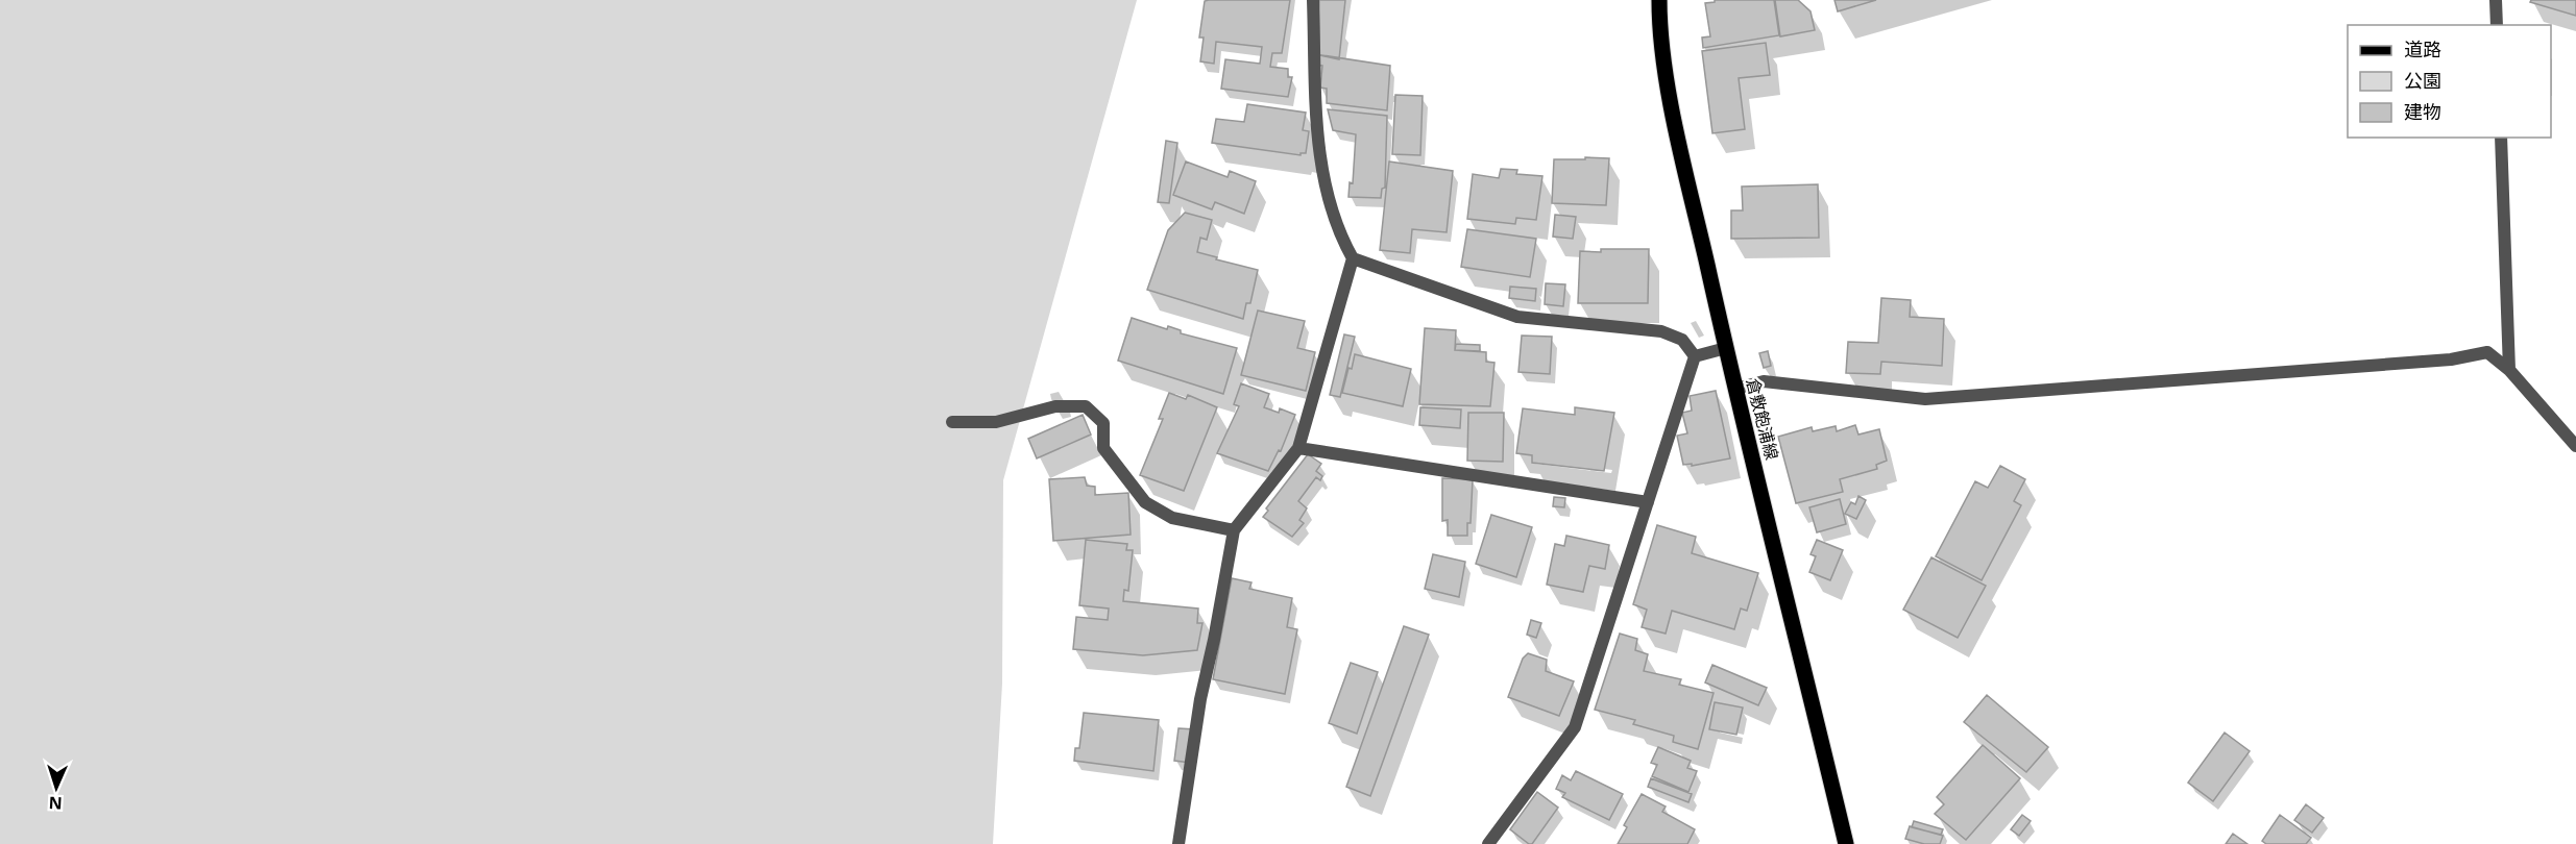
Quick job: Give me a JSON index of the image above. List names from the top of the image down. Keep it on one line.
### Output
{"streets":{"main road":["倉敷飽浦線"]},"legend":["道路","公園","建物"],"north":"bottom"}
